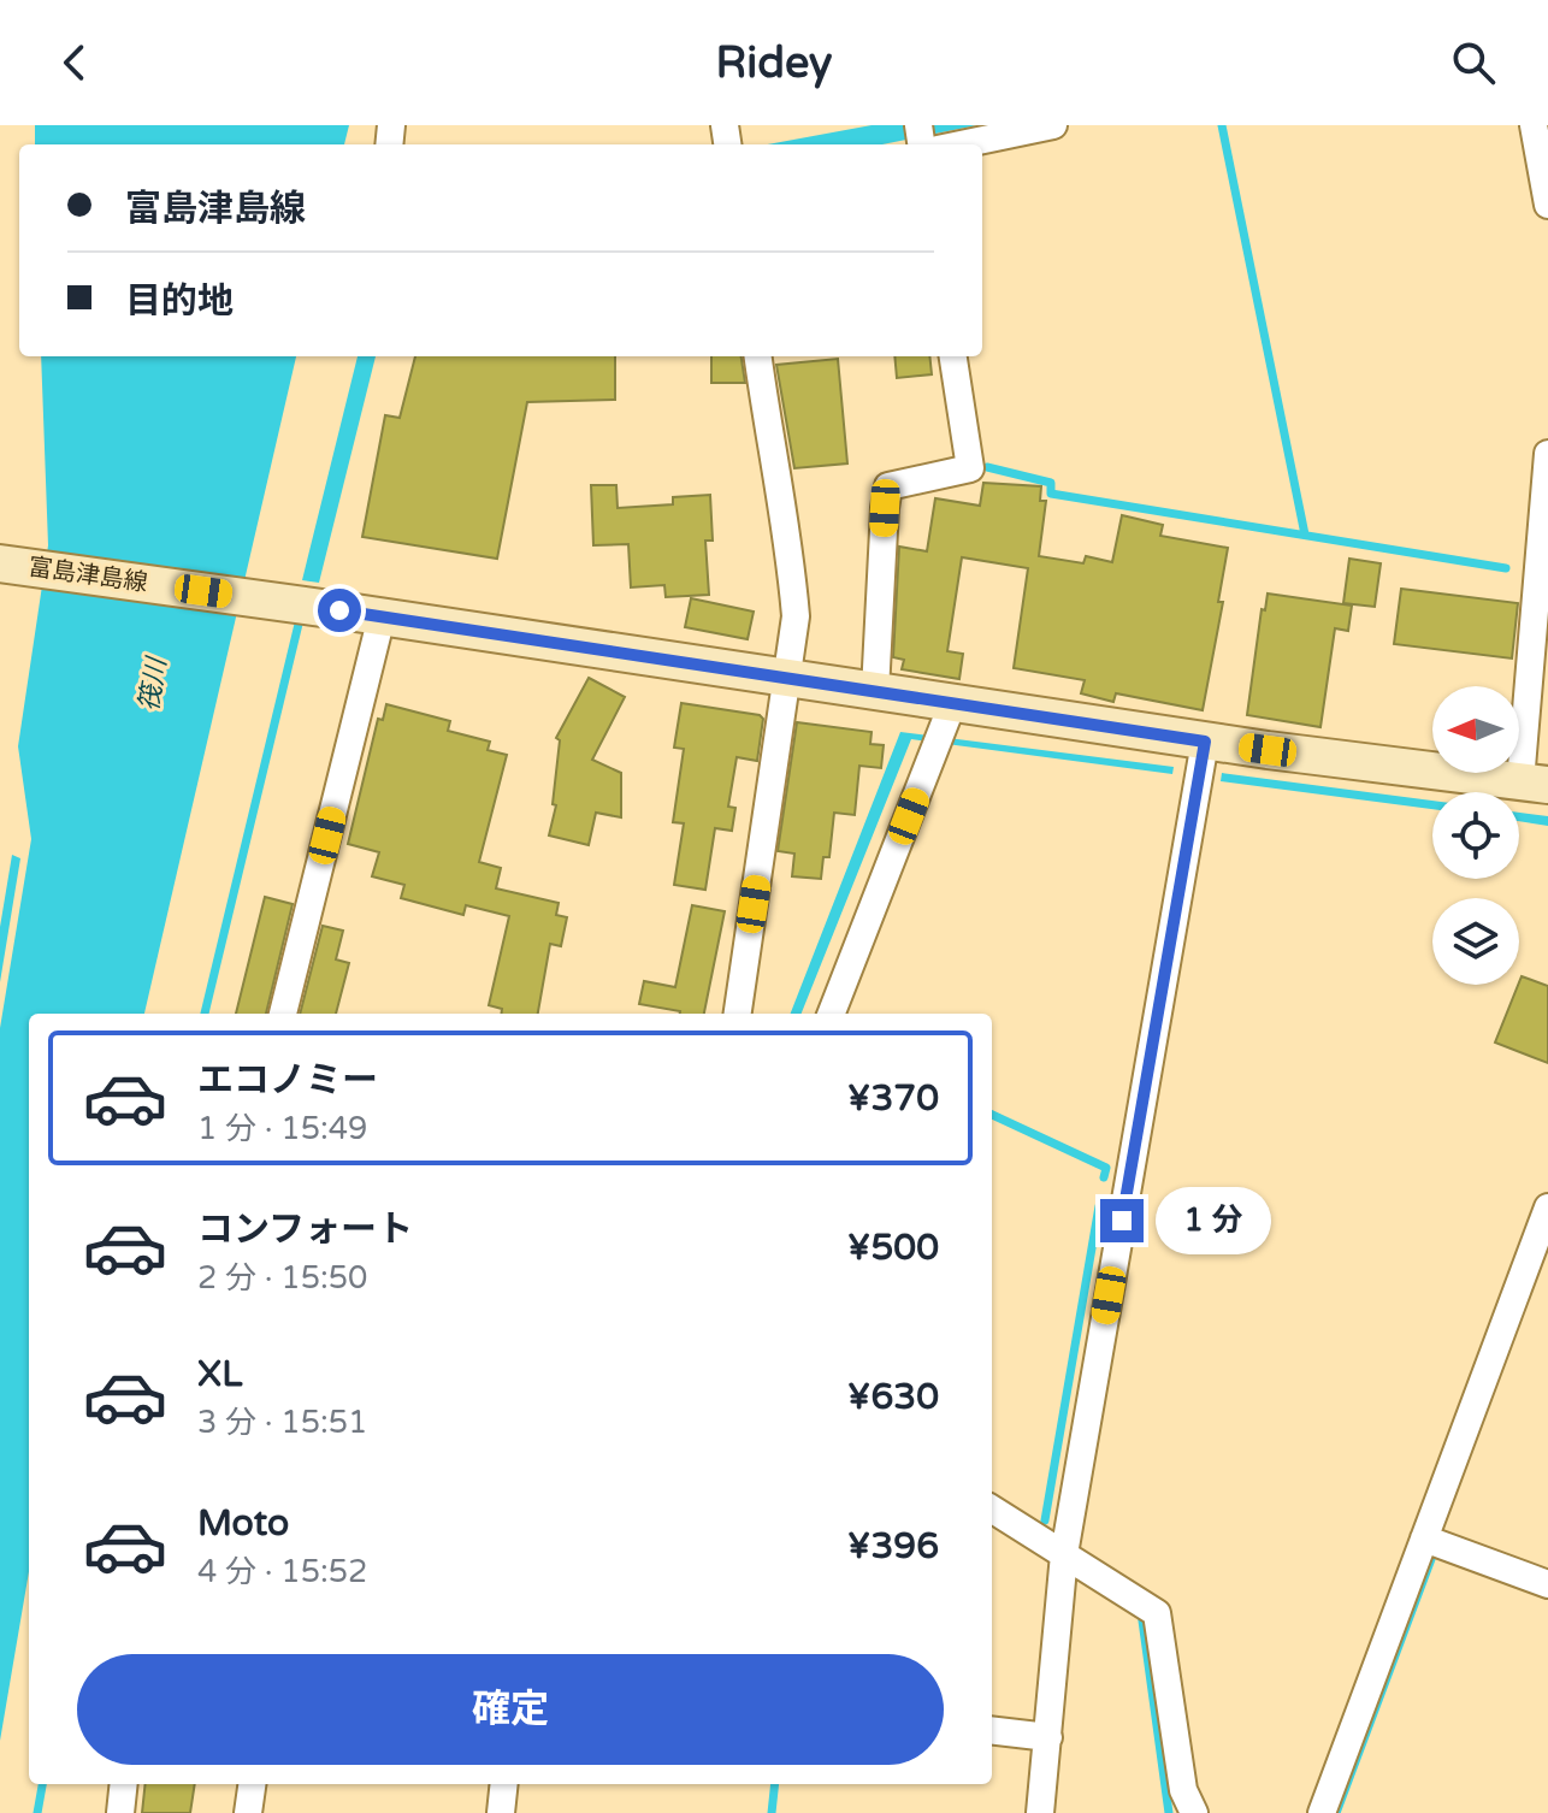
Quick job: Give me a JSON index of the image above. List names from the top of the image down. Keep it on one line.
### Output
{"streets":{"main road":["富島津島線"]},"water":["筏川"],"north":"left","page":{"header":"Ridey","banner":["富島津島線","目的地"],"list":[{"name":"エコノミー","note":"1 分 · 15:49","value":"¥370"},{"name":"コンフォート","note":"2 分 · 15:50","value":"¥500"},{"name":"XL","note":"3 分 · 15:51","value":"¥630"},{"name":"Moto","note":"4 分 · 15:52","value":"¥396"}],"bubble":"1 分","buttons":"確定"}}
